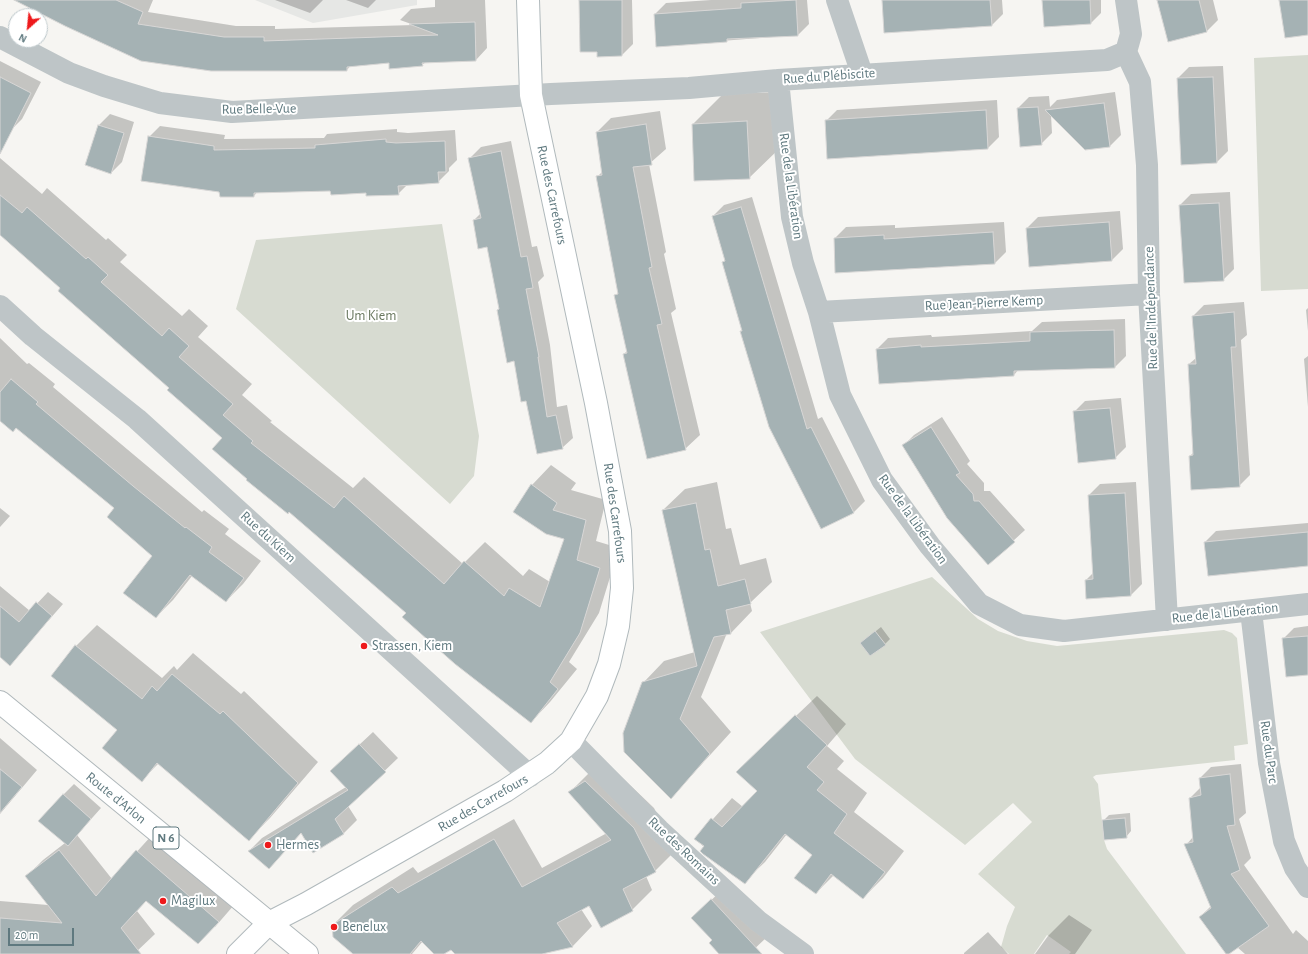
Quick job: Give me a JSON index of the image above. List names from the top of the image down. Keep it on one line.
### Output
{"streets":{"main road":["Rue des Carrefours","Route d'Arlon","N 6"],"street":["Rue du Plébiscite","Rue Belle-Vue","Rue de la Libération","Rue Jean-Pierre Kemp","Rue de l'Indépendance","Rue du Kiem","Rue du Parc","Rue des Romains"]},"crossings":[["Rue du Plébiscite","Rue Belle-Vue"],["Rue du Plébiscite","Rue de la Libération"],["Rue du Plébiscite","Rue des Carrefours"],["Rue du Plébiscite","Rue de l'Indépendance"],["Rue Belle-Vue","Rue des Carrefours"],["Rue de la Libération","Rue Jean-Pierre Kemp"],["Rue de la Libération","Rue de l'Indépendance"],["Rue de la Libération","Rue du Parc"],["Rue des Carrefours","Rue du Kiem"],["Rue des Carrefours","Route d'Arlon"],["Rue des Carrefours","Rue des Romains"],["Rue Jean-Pierre Kemp","Rue de l'Indépendance"]],"parks":["Um Kiem"],"places":["Strassen, Kiem","Hermes","Magilux","Benelux"],"scale_bar":"20 m","north":"bottom left"}
